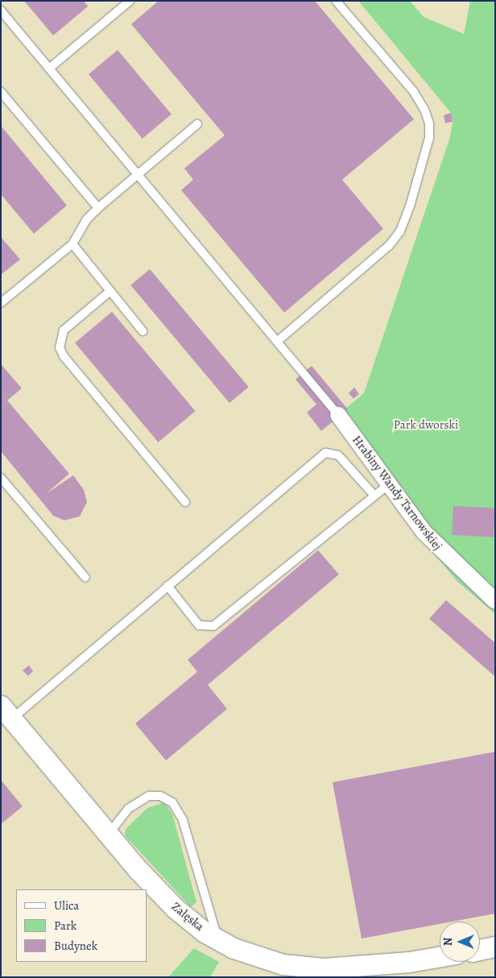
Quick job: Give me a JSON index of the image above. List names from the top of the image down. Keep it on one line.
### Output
{"streets":{"street":["Hrabiny Wandy Tarnowskiej","Załęska"]},"parks":["Park dworski"],"legend":["Ulica","Park","Budynek"],"north":"left"}
